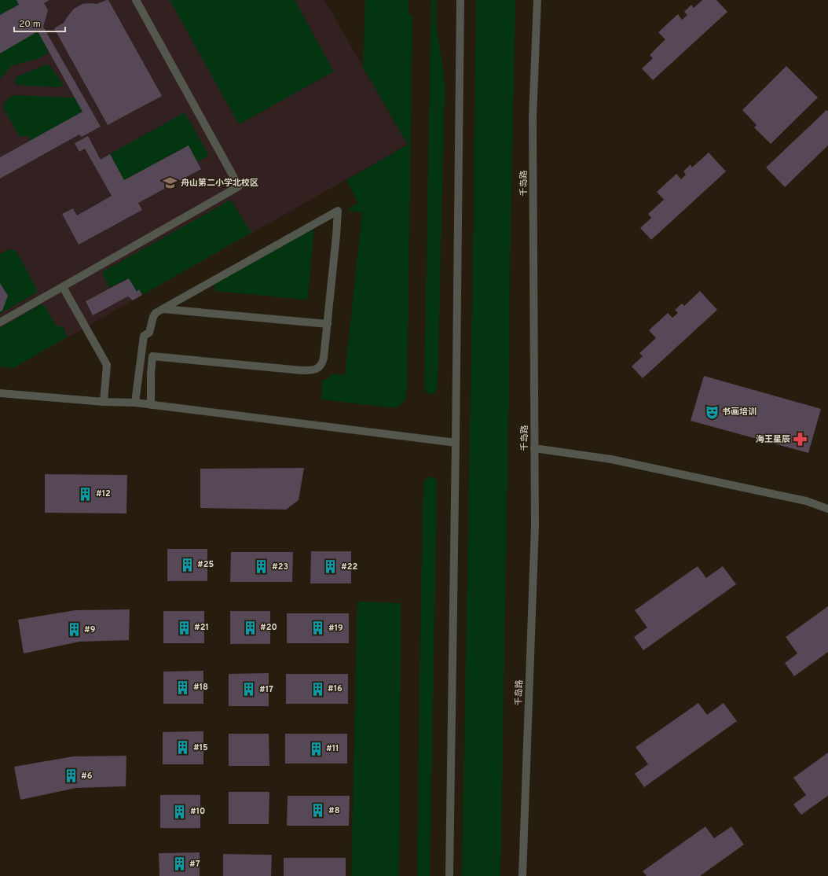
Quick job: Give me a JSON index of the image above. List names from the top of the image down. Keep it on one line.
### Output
{"streets":{"street":["千岛路"]},"places":{"school or university":["舟山第二小学北校区"],"theatre":["书画培训"],"pharmacy":["海王星辰"],"building":["#12","#25","#23","#22","#21","#20","#19","#9","#18","#16","#17","#15","#11","#6","#8","#10","#7"]},"scale_bar":"20 m"}
